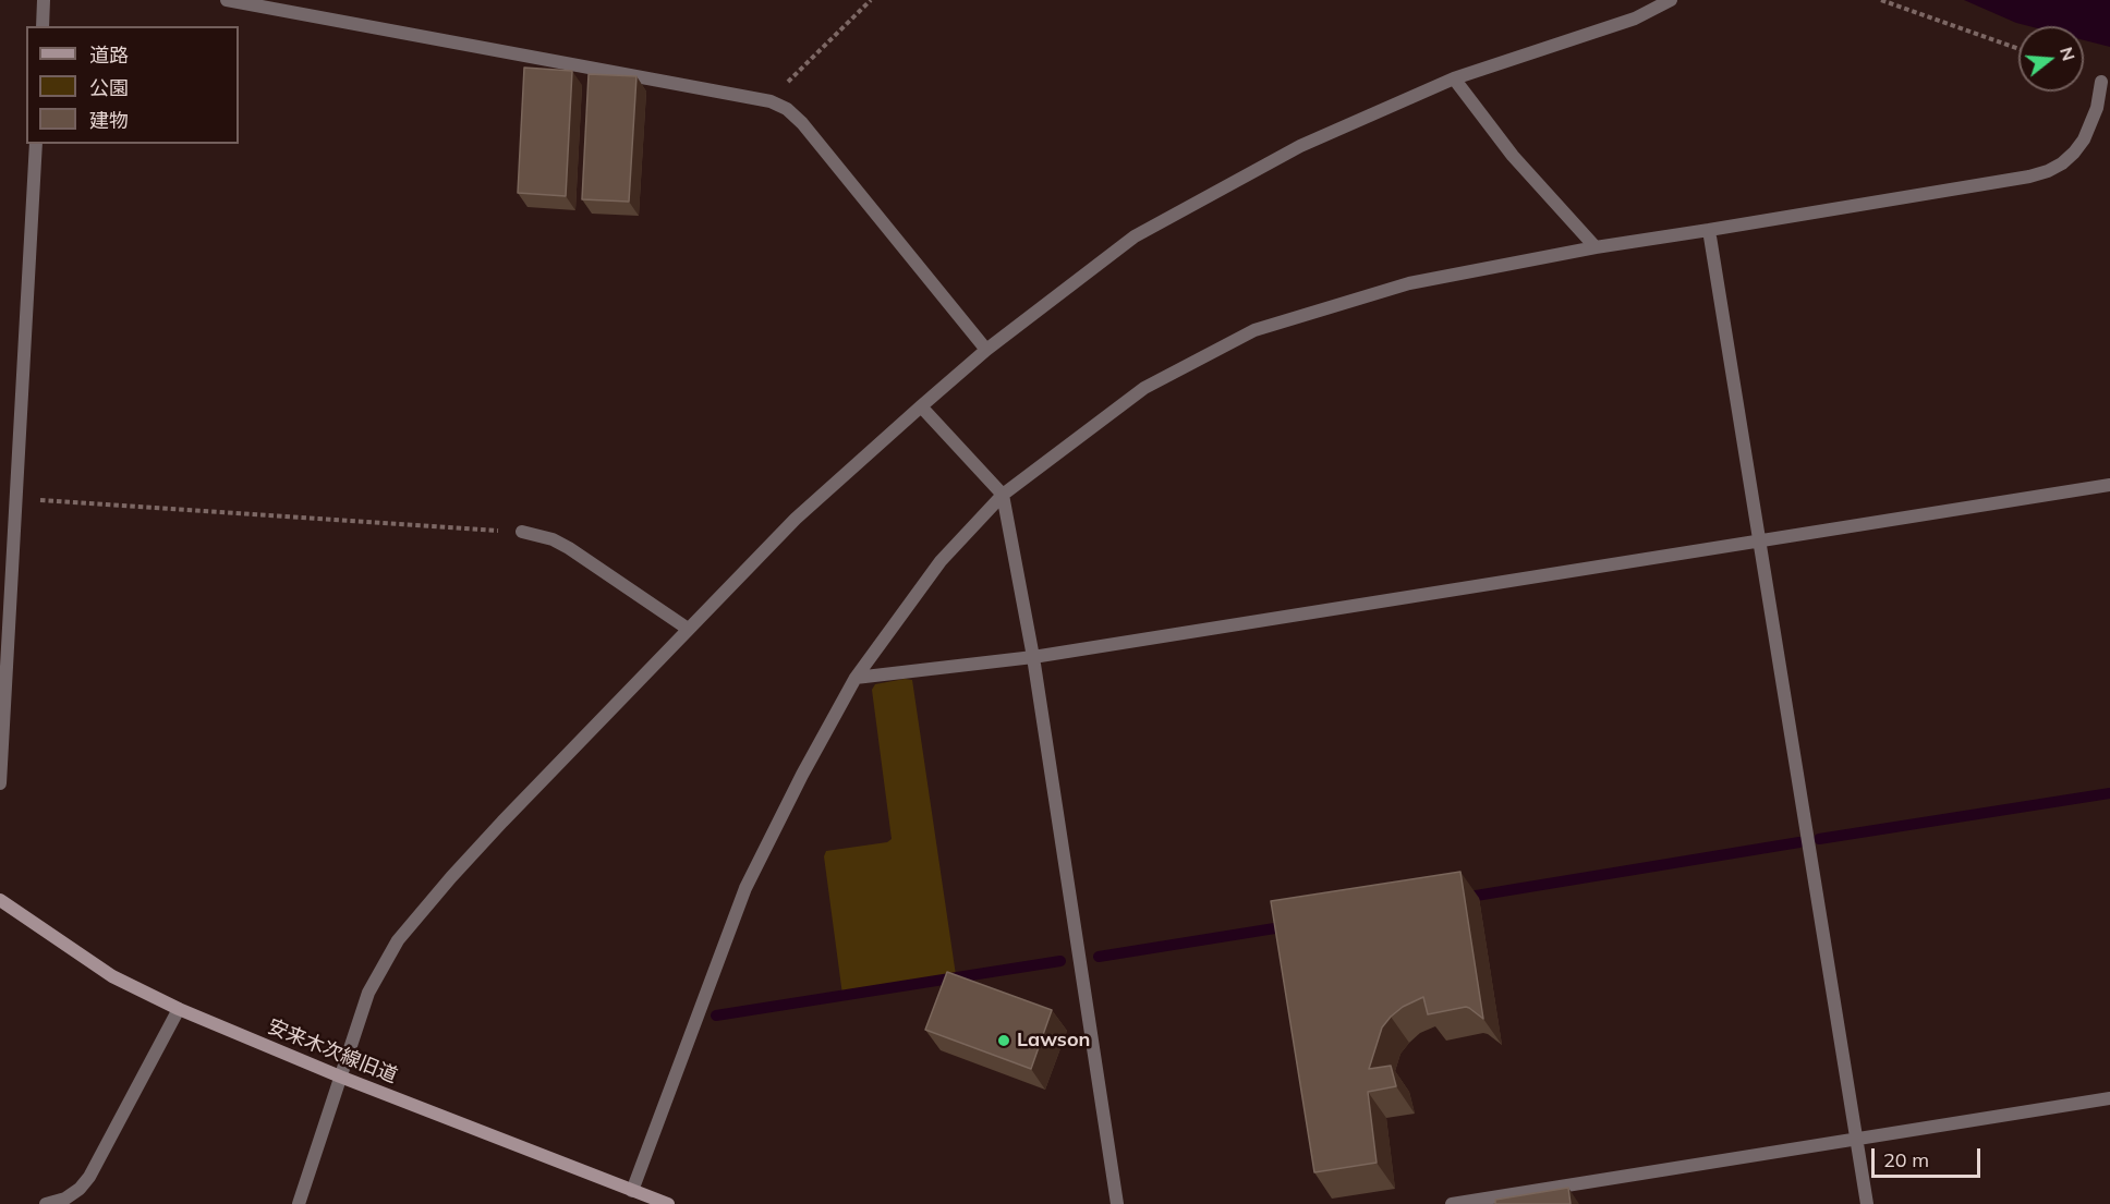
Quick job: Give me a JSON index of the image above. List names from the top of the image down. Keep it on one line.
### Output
{"streets":{"street":["安来木次線旧道"]},"places":["Lawson"],"legend":["道路","公園","建物"],"scale_bar":"20 m","north":"right"}
